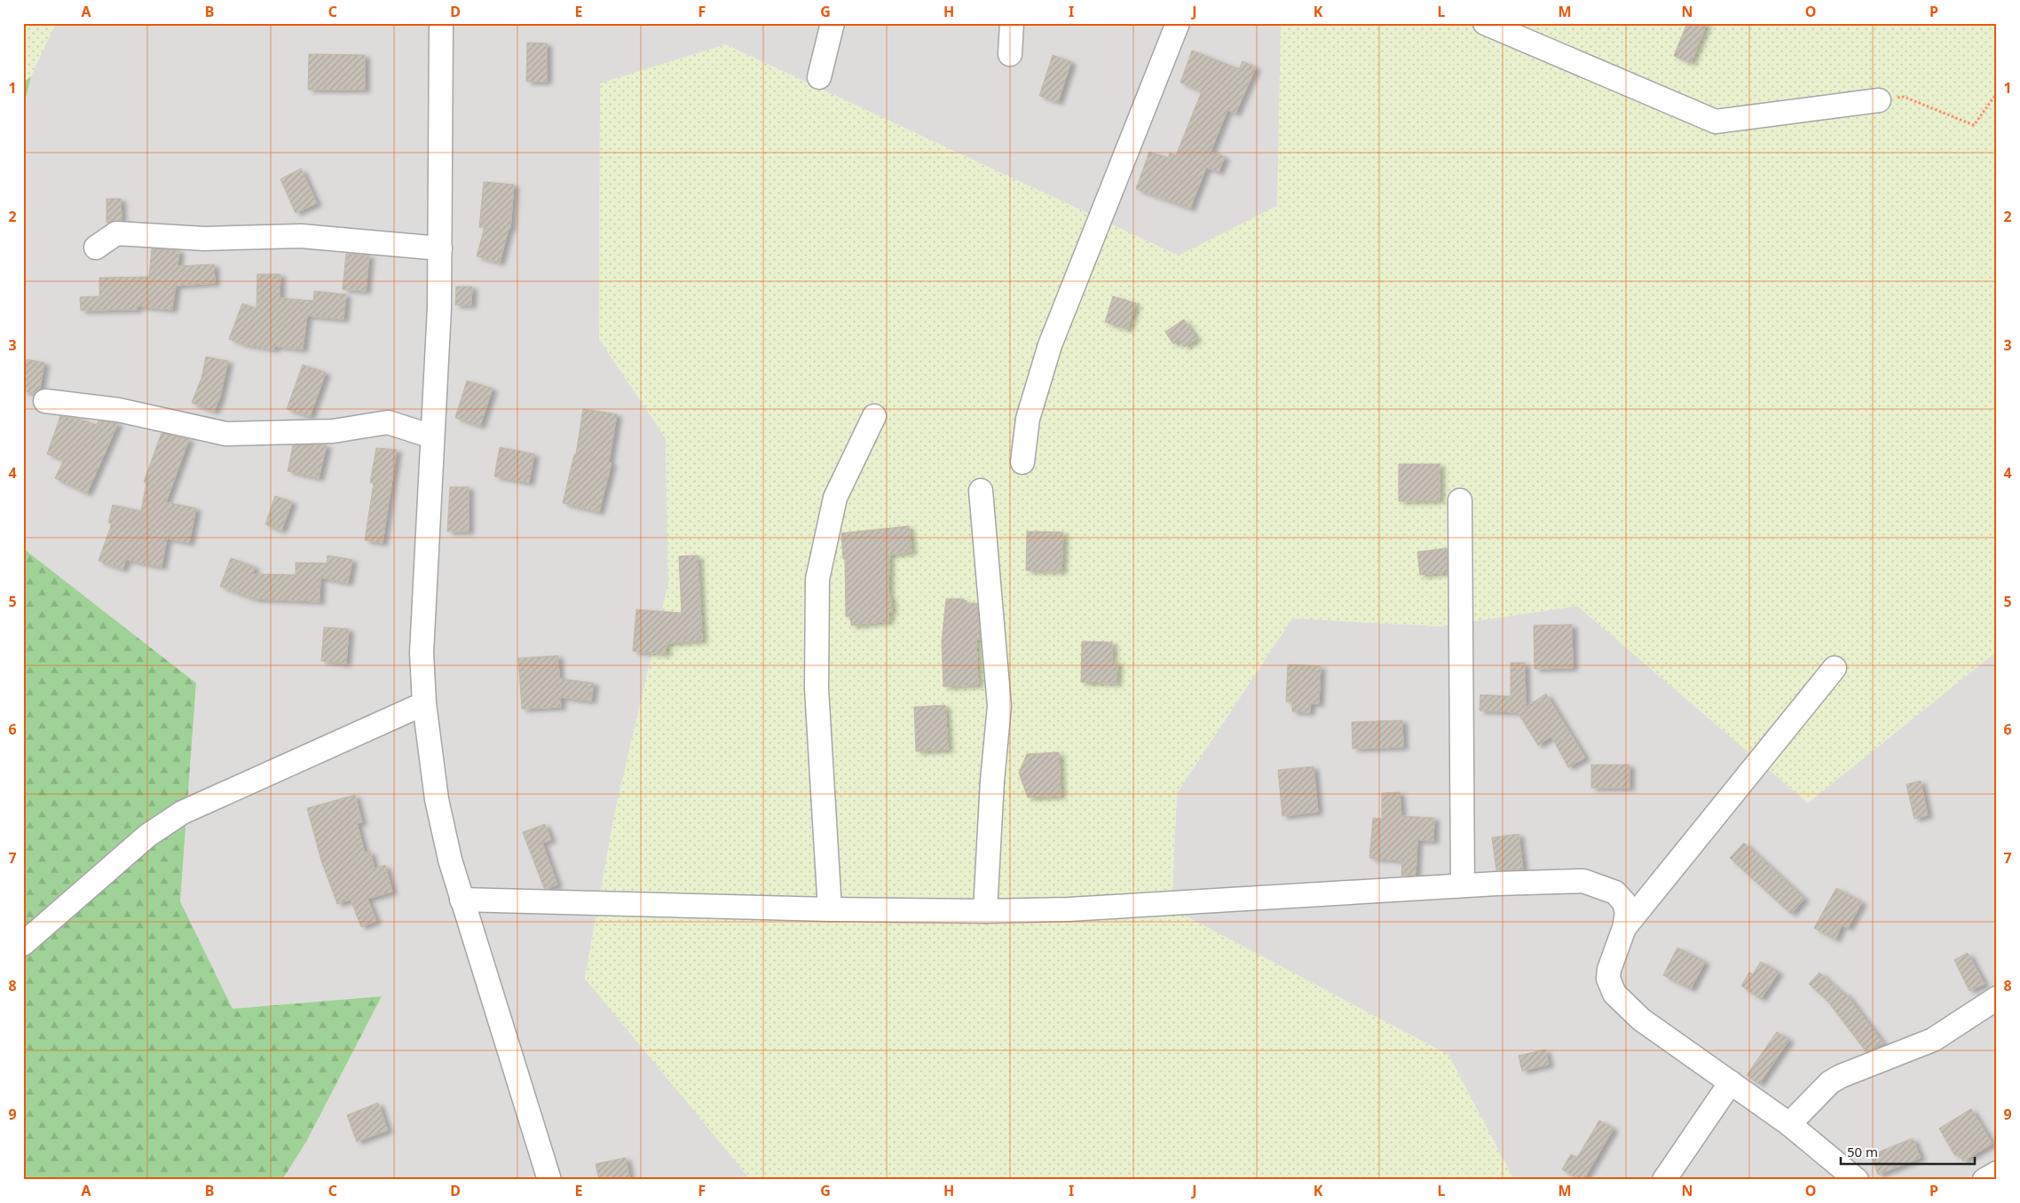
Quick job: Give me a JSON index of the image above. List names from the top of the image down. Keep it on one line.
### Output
{"scale_bar":"50 m","grid":{"columns":["A","B","C","D","E","F","G","H","I","J","K","L","M","N","O","P"],"rows":["1","2","3","4","5","6","7","8","9"]}}
